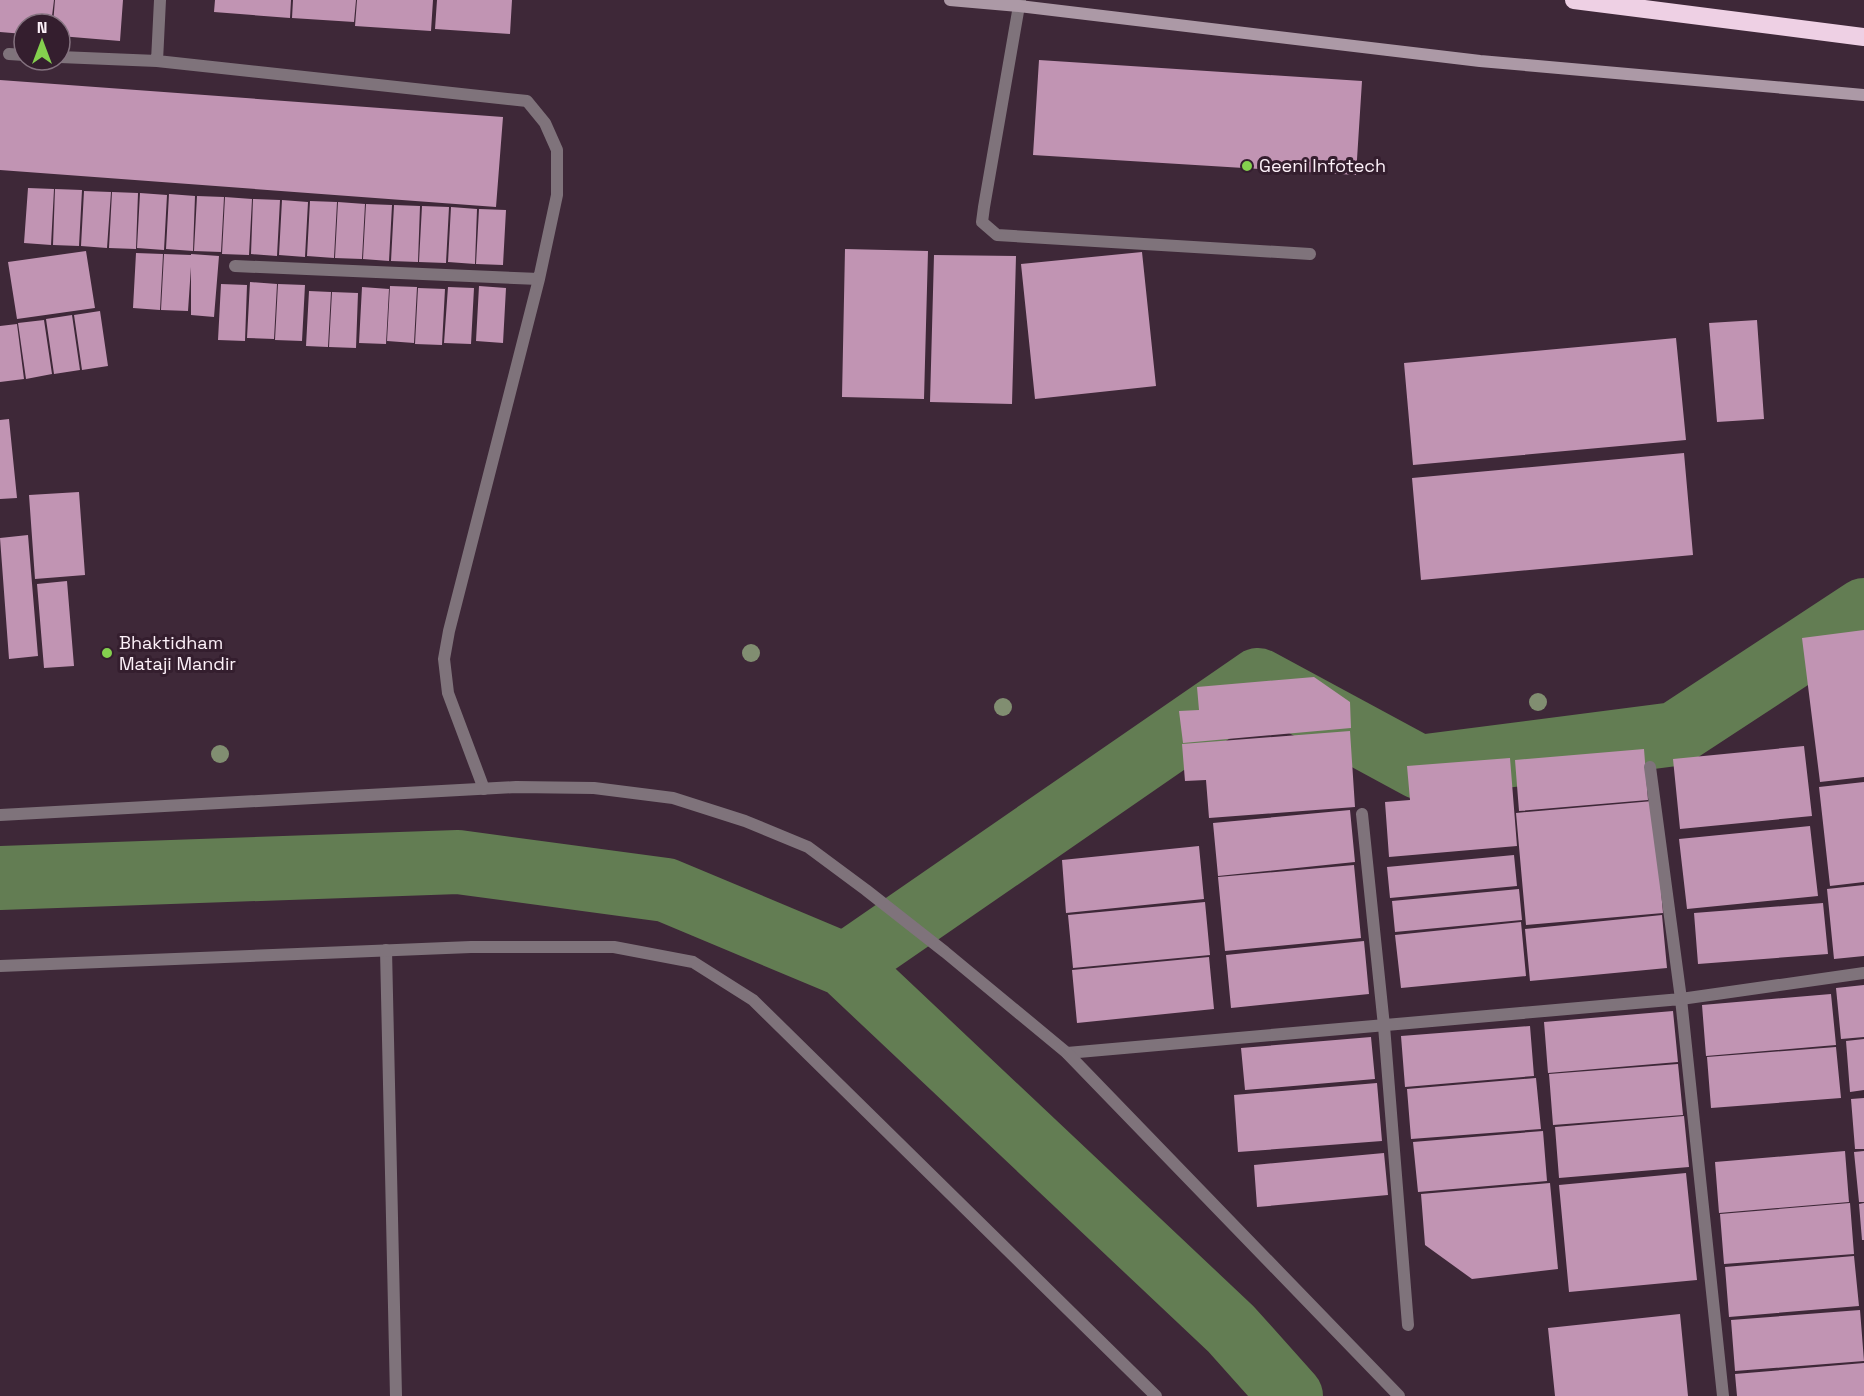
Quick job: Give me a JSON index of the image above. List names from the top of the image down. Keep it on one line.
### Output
{"places":["Geeni Infotech","Bhaktidham Mataji Mandir"],"north":"top"}
